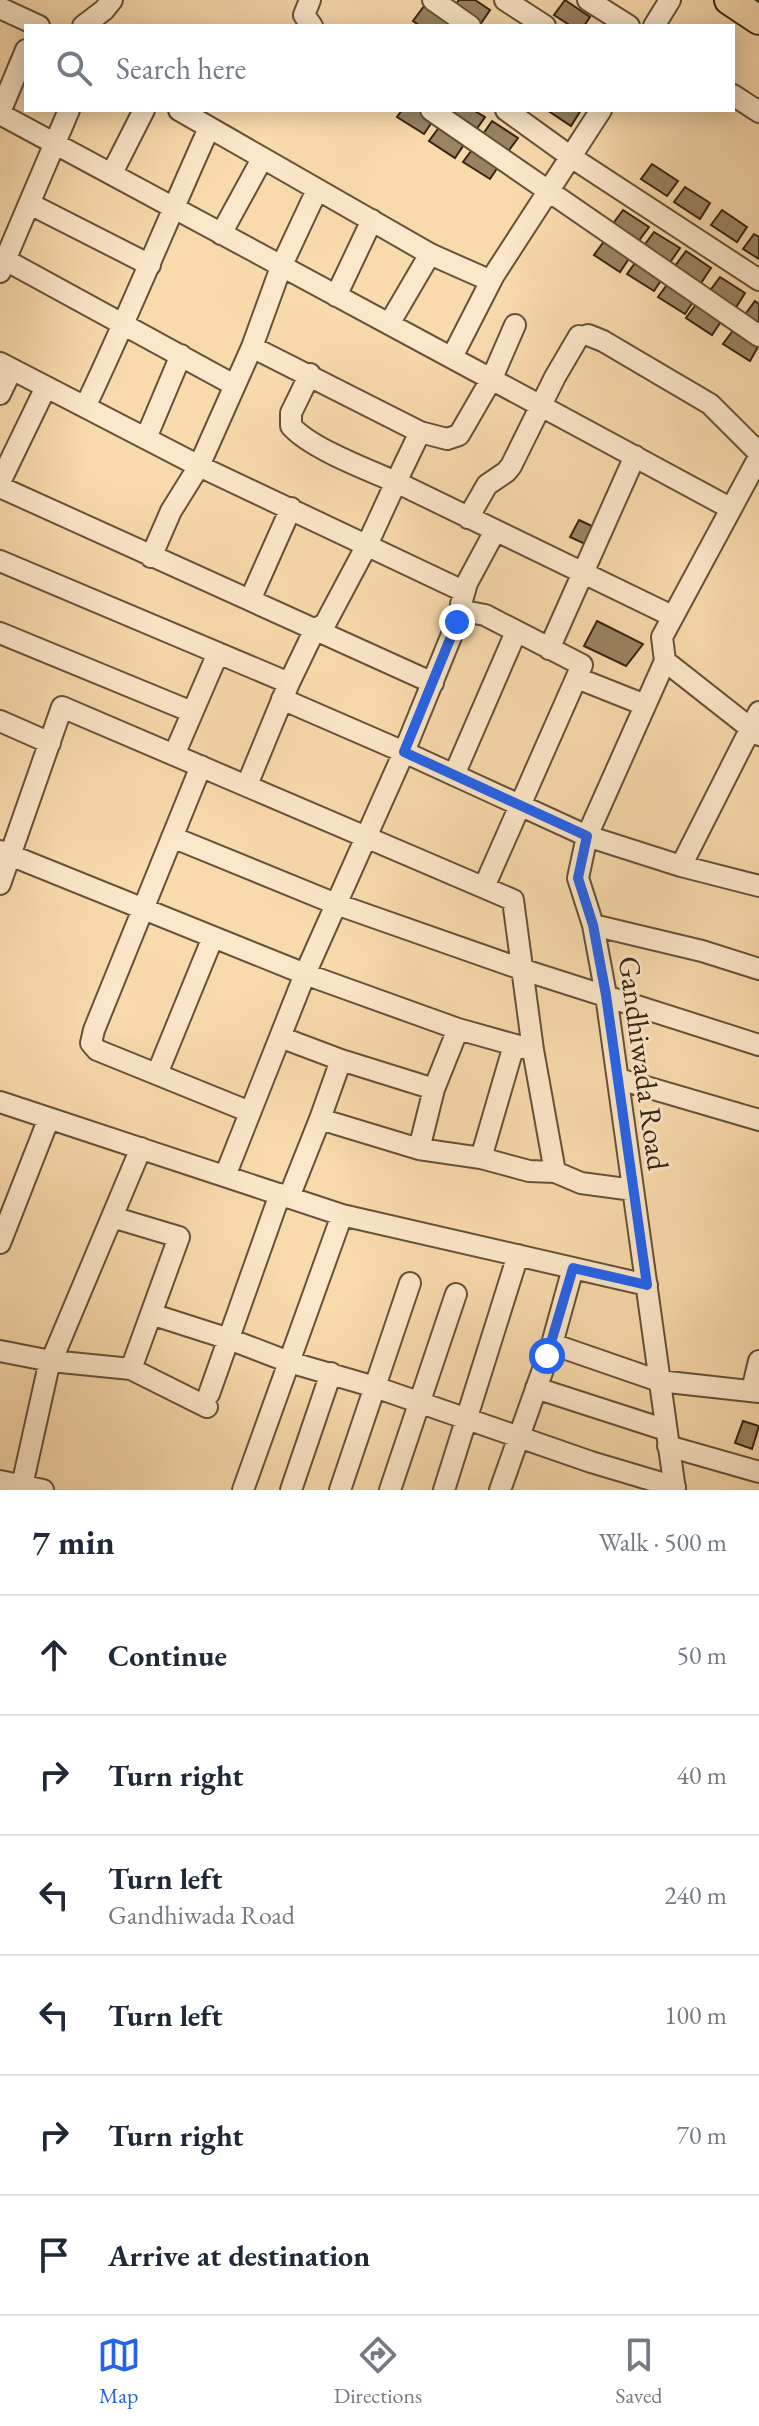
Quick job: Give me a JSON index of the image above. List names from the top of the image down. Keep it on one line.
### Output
{"streets":{"street":["Gandhiwada Road"]},"page":{"search":"Search here","heading":["7 min","Walk · 500 m"],"list":[["Continue","50 m"],["Turn right","40 m"],["Turn left","Gandhiwada Road","240 m"],["Turn left","100 m"],["Turn right","70 m"],"Arrive at destination"],"nav":["Map","Directions","Saved"]}}
